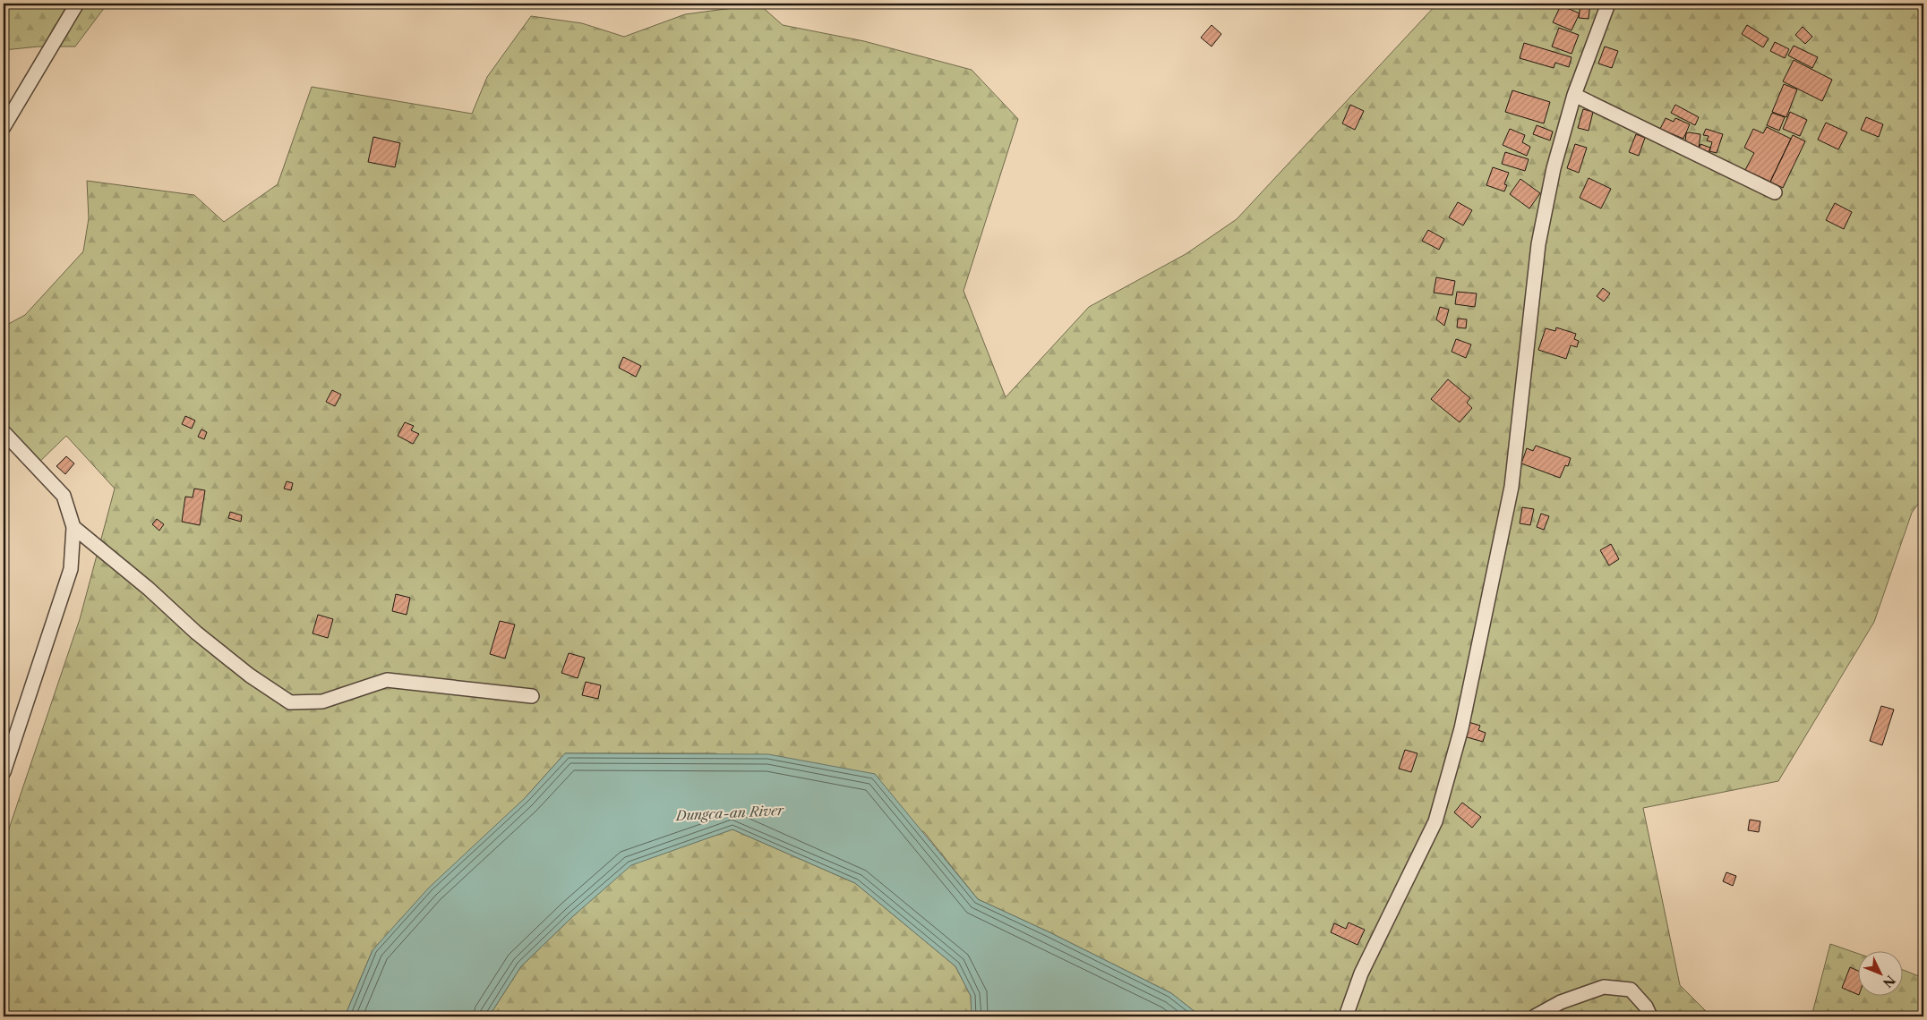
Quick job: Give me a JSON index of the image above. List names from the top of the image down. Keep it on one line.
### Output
{"water":["Dungca-an River"],"north":"bottom right"}
